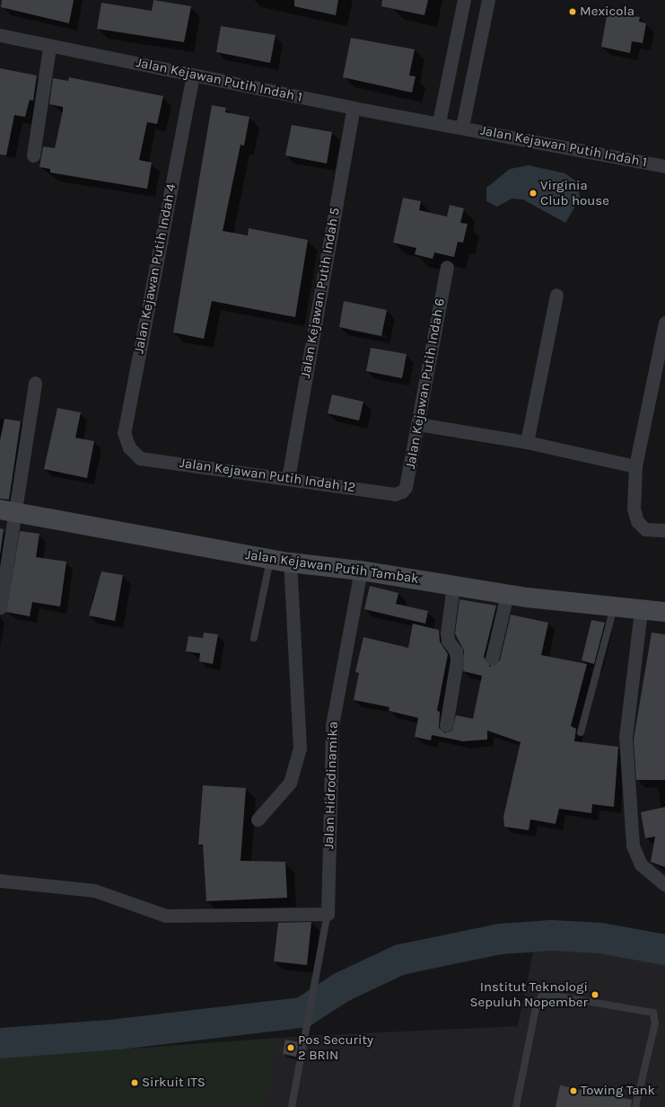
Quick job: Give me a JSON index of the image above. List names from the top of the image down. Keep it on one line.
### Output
{"streets":{"street":["Jalan Kejawan Putih Indah 1","Jalan Kejawan Putih Indah 4","Jalan Kejawan Putih Indah 5","Jalan Kejawan Putih Indah 6","Jalan Kejawan Putih Indah 12","Jalan Kejawan Putih Tambak","Jalan Hidrodinamika"]},"crossings":[["Jalan Kejawan Putih Indah 1","Jalan Kejawan Putih Indah 4"],["Jalan Kejawan Putih Indah 1","Jalan Kejawan Putih Indah 5"],["Jalan Kejawan Putih Indah 4","Jalan Kejawan Putih Indah 12"],["Jalan Kejawan Putih Indah 5","Jalan Kejawan Putih Indah 12"],["Jalan Kejawan Putih Indah 6","Jalan Kejawan Putih Indah 12"],["Jalan Kejawan Putih Tambak","Jalan Hidrodinamika"]],"places":["Mexicola","Virginia Club house","Institut Teknologi Sepuluh Nopember","Pos Security 2 BRIN","Sirkuit ITS","Towing Tank"]}
